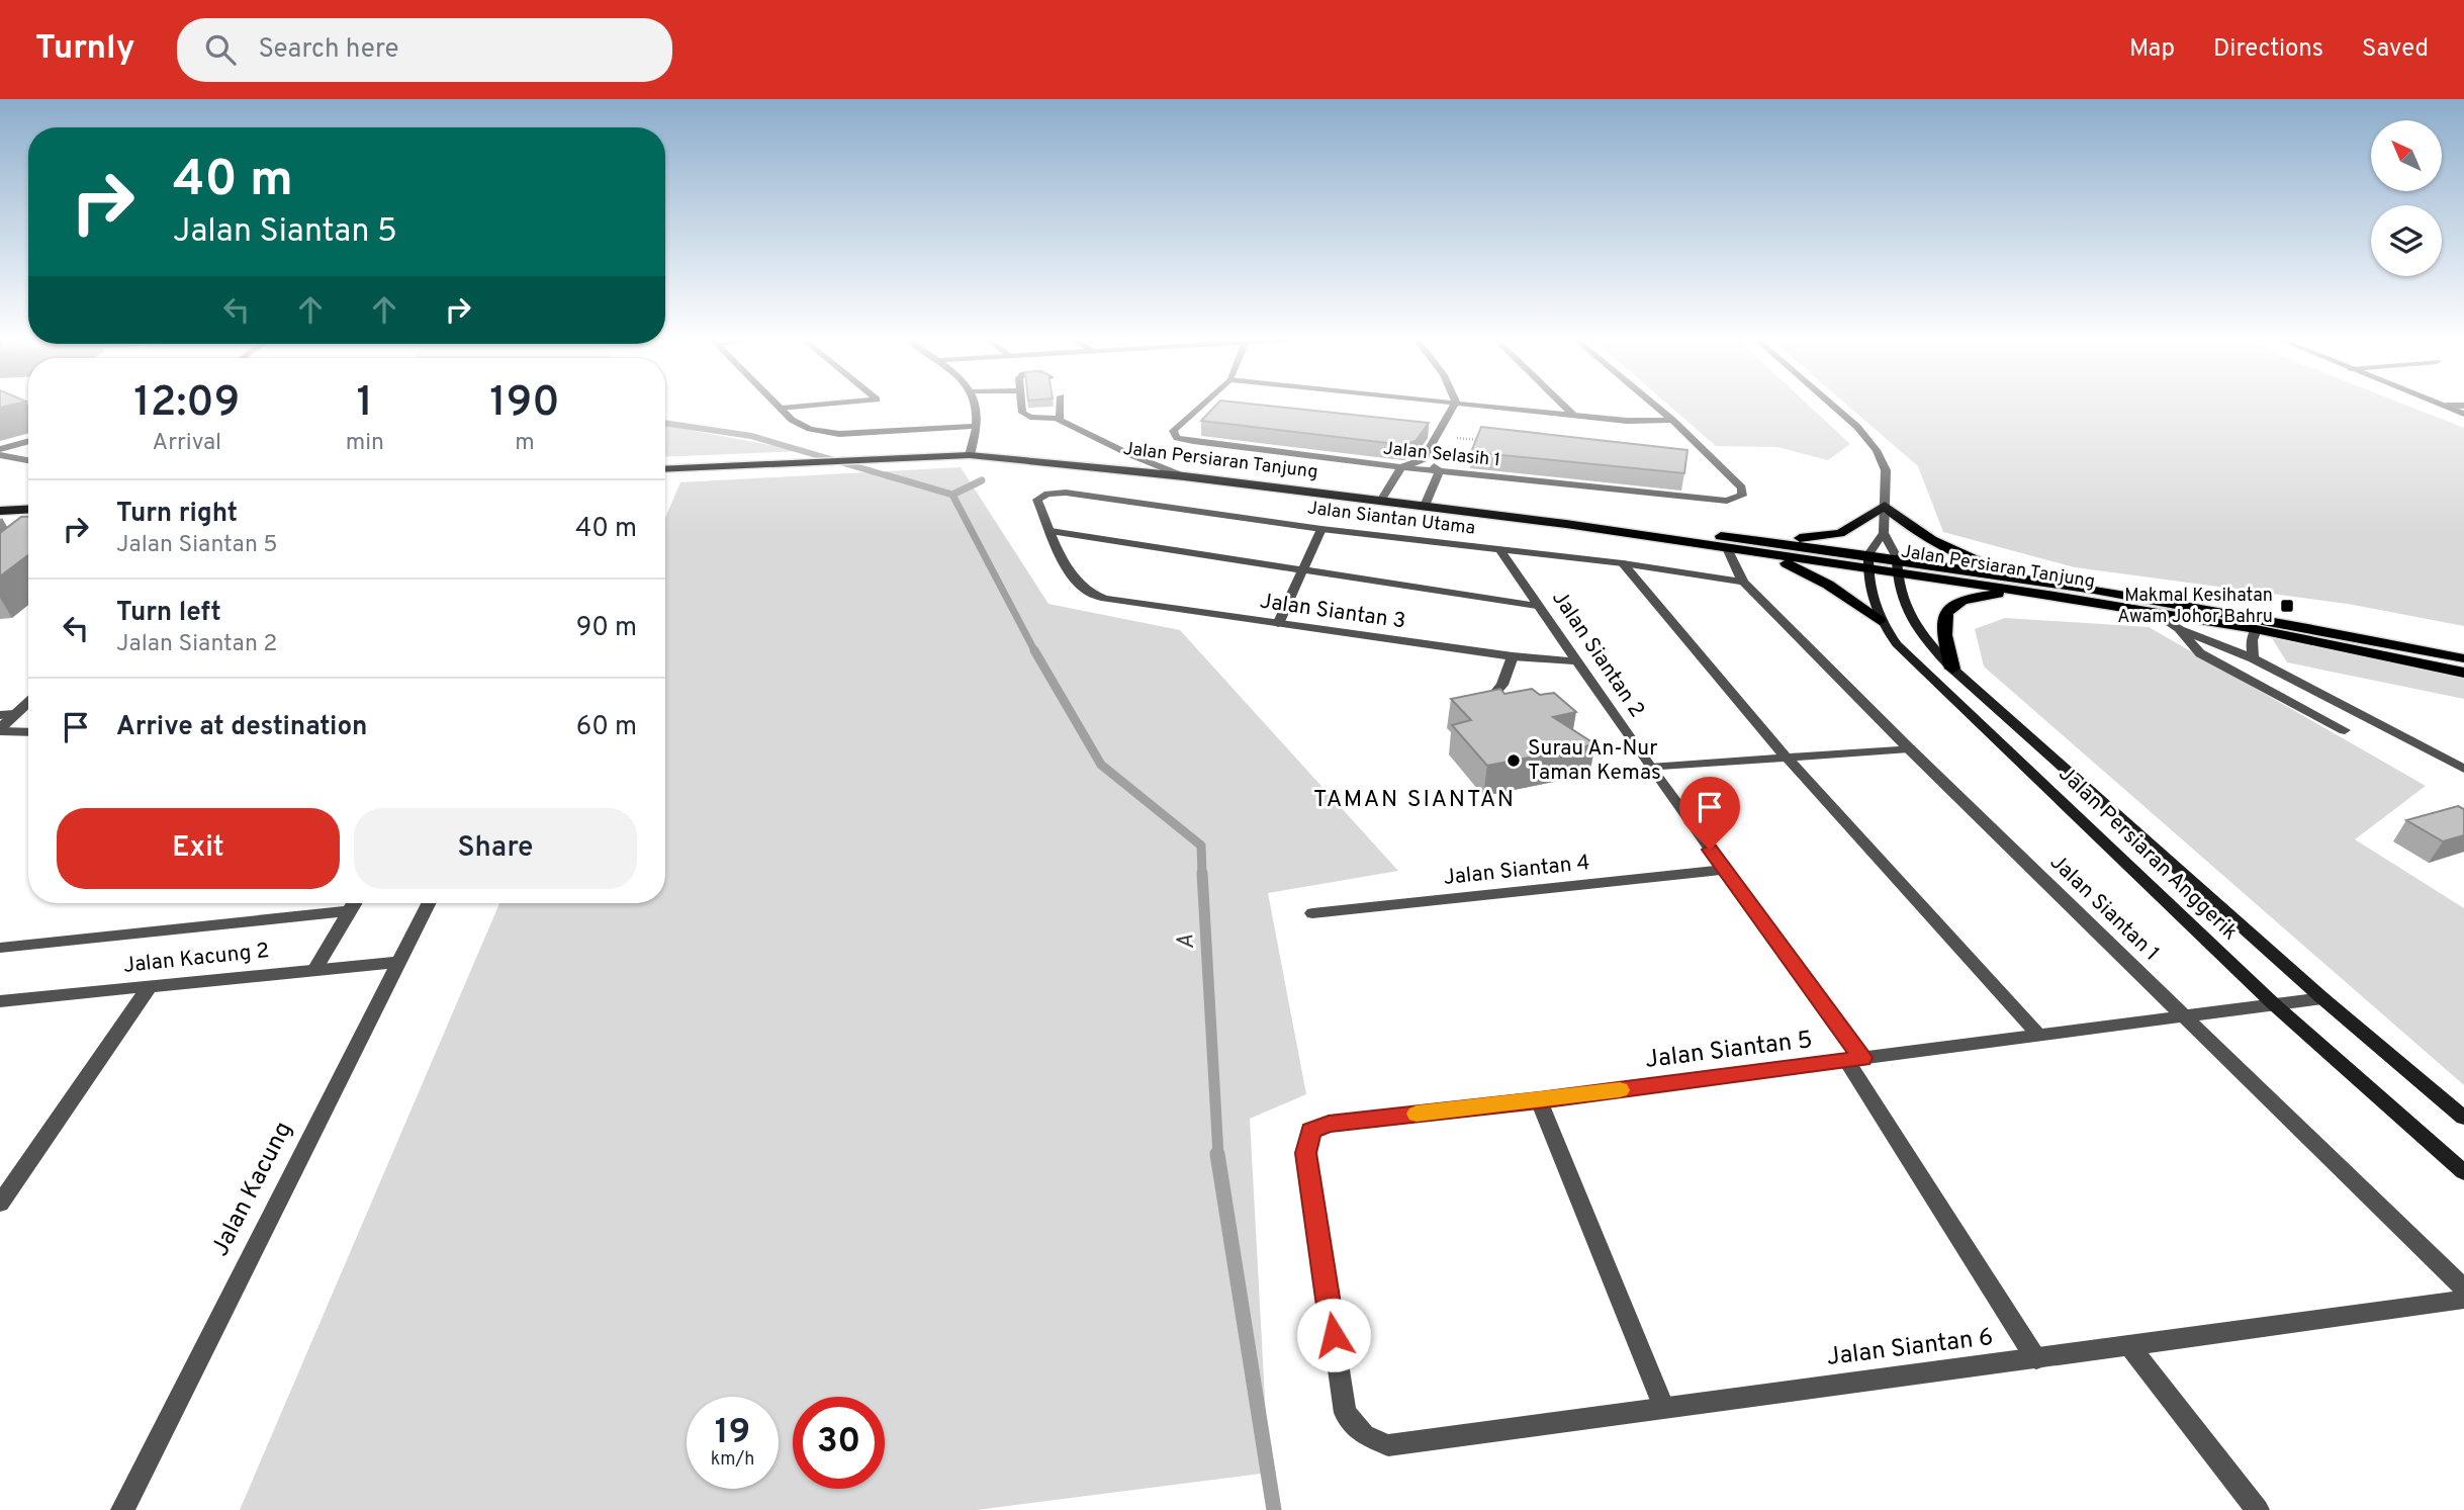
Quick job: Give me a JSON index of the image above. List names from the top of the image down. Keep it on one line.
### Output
{"streets":{"main road":["Jalan Persiaran Tanjung"],"street":["Jalan Selasih 1","Jalan Siantan Utama","Jalan Siantan 3","Jalan Siantan 2","Jalan Persiaran Anggerik","Jalan Siantan 4","Jalan Siantan 1","Jalan Kacung 2","Jalan Siantan 5","Jalan Kacung","Jalan Siantan 6"]},"crossings":[["Jalan Persiaran Tanjung","Jalan Persiaran Anggerik"],["Jalan Persiaran Tanjung","Jalan Siantan 1"],["Jalan Siantan Utama","Jalan Siantan 3"],["Jalan Siantan Utama","Jalan Siantan 2"],["Jalan Siantan Utama","Jalan Siantan 1"],["Jalan Siantan 3","Jalan Siantan 2"],["Jalan Siantan 2","Jalan Siantan 4"],["Jalan Siantan 2","Jalan Siantan 5"],["Jalan Siantan 2","Jalan Siantan 6"],["Jalan Persiaran Anggerik","Jalan Siantan 5"],["Jalan Siantan 1","Jalan Siantan 5"],["Jalan Kacung 2","Jalan Kacung"],["Jalan Siantan 5","Jalan Siantan 6"]],"districts":["TAMAN SIANTAN"],"water":["A"],"places":{"transit":["Makmal Kesihatan Awam Johor Bahru"],"other":["Surau An-Nur Taman Kemas"]},"north":"top left","page":{"header":"Turnly","search":"Search here","nav":["Map","Directions","Saved"],"turn":["40 m","Jalan Siantan 5"],"eta":["12:09","Arrival","1","min","190","m"],"list":[{"name":"Turn right","note":"Jalan Siantan 5","value":"40 m"},{"name":"Turn left","note":"Jalan Siantan 2","value":"90 m"},{"name":"Arrive at destination","value":"60 m"}],"buttons":["Exit","Share"],"speed":"19 km/h","limit":"30"}}
